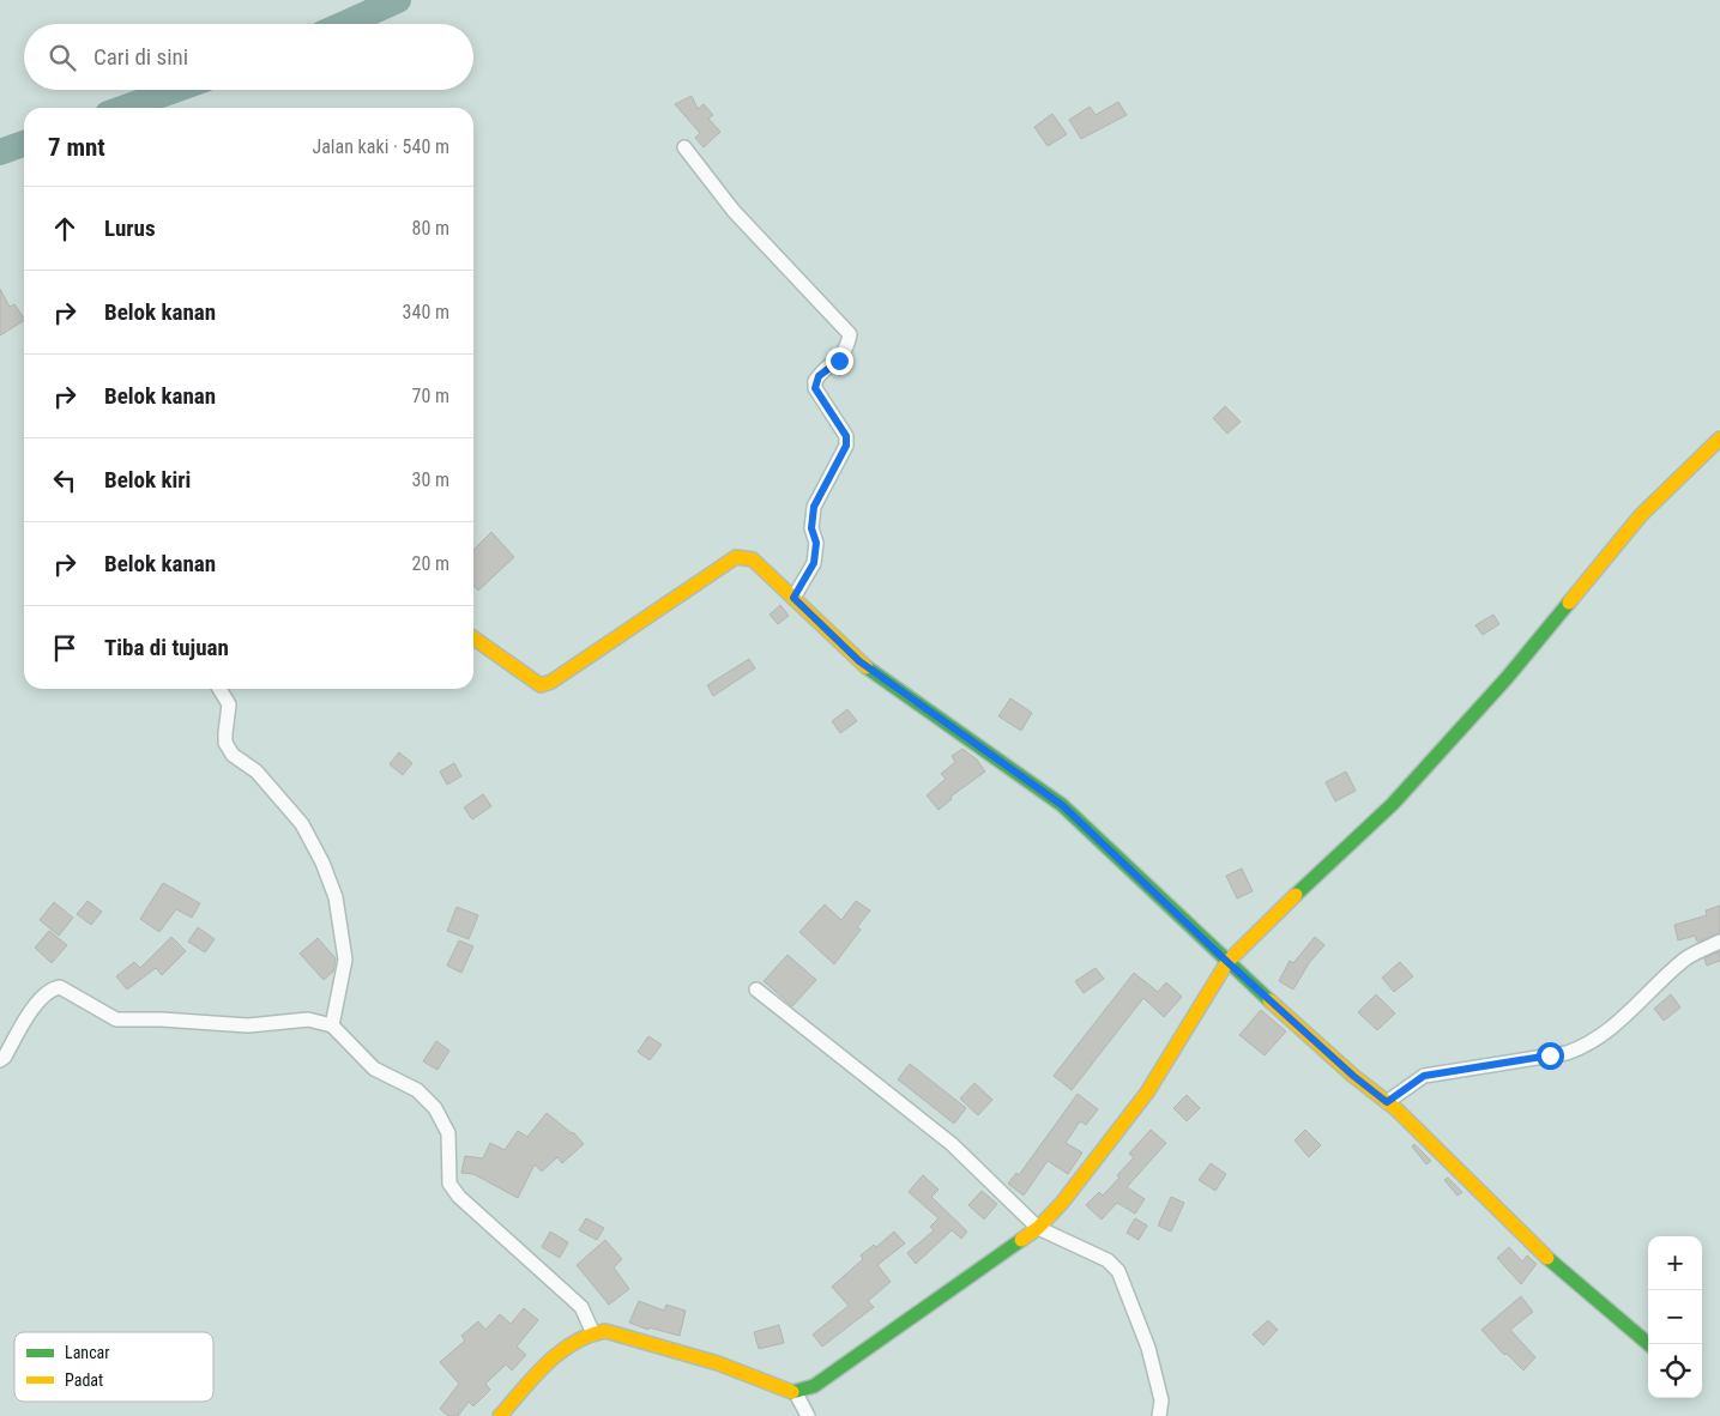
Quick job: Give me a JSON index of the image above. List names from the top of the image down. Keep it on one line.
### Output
{"legend":["Lancar","Padat"],"page":{"search":"Cari di sini","heading":["7 mnt","Jalan kaki · 540 m"],"list":[["Lurus","80 m"],["Belok kanan","340 m"],["Belok kanan","70 m"],["Belok kiri","30 m"],["Belok kanan","20 m"],"Tiba di tujuan"],"map_buttons":["+","−"]}}
